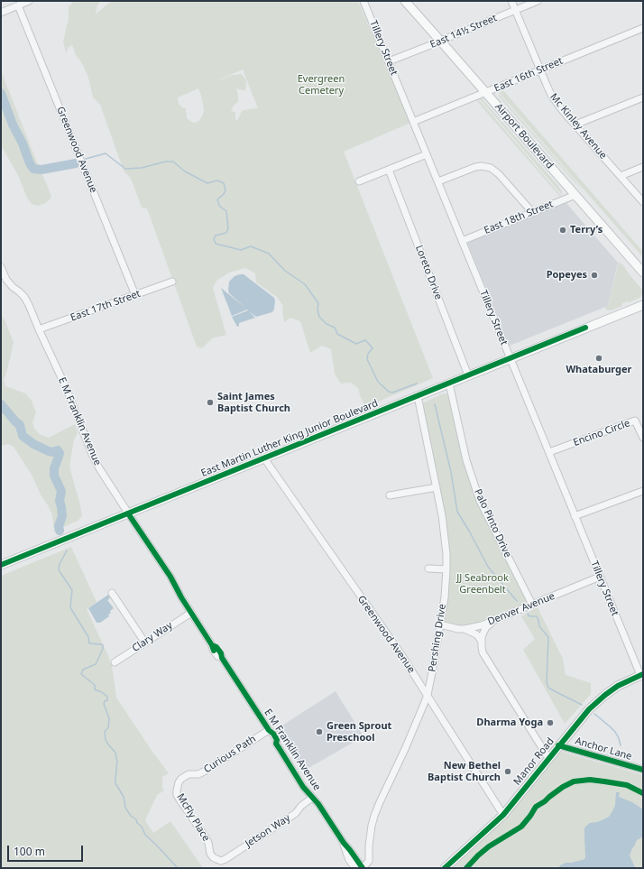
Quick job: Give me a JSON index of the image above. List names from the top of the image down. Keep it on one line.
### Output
{"streets":{"main road":["Airport Boulevard","East Martin Luther King Junior Boulevard","Manor Road"],"street":["East 14½ Street","Tillery Street","East 16th Street","Mc Kinley Avenue","Greenwood Avenue","East 18th Street","Loreto Drive","East 17th Street","E M Franklin Avenue","Encino Circle","Palo Pinto Drive","Denver Avenue","Clary Way","Pershing Drive","Anchor Lane","Curious Path","McFly Place","Jetson Way"]},"crossings":[["East 14½ Street","Tillery Street"],["East 14½ Street","Mc Kinley Avenue"],["East 14½ Street","Airport Boulevard"],["Tillery Street","East 16th Street"],["Tillery Street","East 18th Street"],["Tillery Street","Encino Circle"],["Tillery Street","East Martin Luther King Junior Boulevard"],["Tillery Street","Denver Avenue"],["Tillery Street","Manor Road"],["East 16th Street","Mc Kinley Avenue"],["East 16th Street","Airport Boulevard"],["Airport Boulevard","East 18th Street"],["Greenwood Avenue","East 17th Street"],["Greenwood Avenue","East Martin Luther King Junior Boulevard"],["Greenwood Avenue","Pershing Drive"],["Greenwood Avenue","Manor Road"],["Loreto Drive","East Martin Luther King Junior Boulevard"],["East 17th Street","E M Franklin Avenue"],["E M Franklin Avenue","East Martin Luther King Junior Boulevard"],["E M Franklin Avenue","Clary Way"],["E M Franklin Avenue","Pershing Drive"],["E M Franklin Avenue","Curious Path"],["E M Franklin Avenue","Jetson Way"],["East Martin Luther King Junior Boulevard","Palo Pinto Drive"],["East Martin Luther King Junior Boulevard","Pershing Drive"],["Palo Pinto Drive","Denver Avenue"],["Denver Avenue","Pershing Drive"],["Anchor Lane","Manor Road"],["Curious Path","McFly Place"],["McFly Place","Jetson Way"]],"parks":["Evergreen Cemetery","JJ Seabrook Greenbelt"],"places":["Terry’s","Popeyes","Whataburger","Saint James Baptist Church","Dharma Yoga","Green Sprout Preschool","New Bethel Baptist Church"],"scale_bar":"100 m"}
